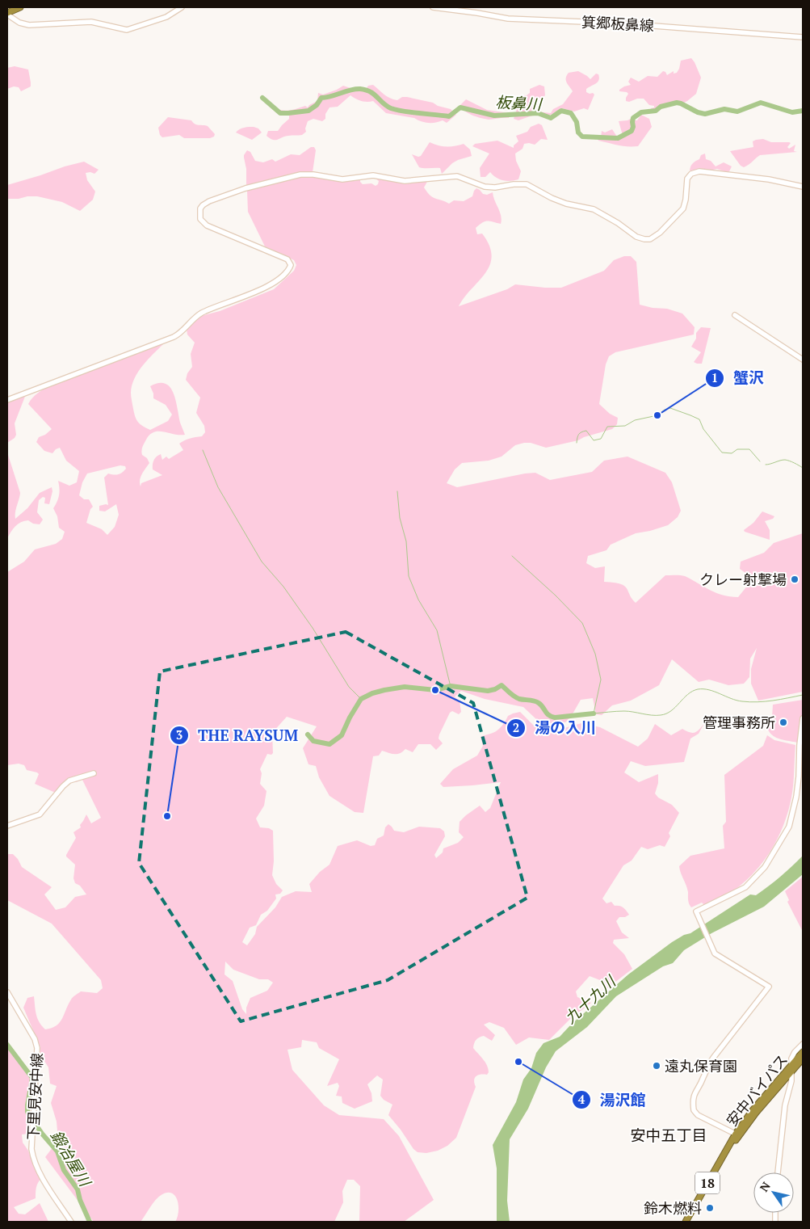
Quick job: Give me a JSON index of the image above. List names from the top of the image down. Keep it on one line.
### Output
{"streets":{"highway":["安中バイパス","18"],"street":["箕郷板鼻線","下里見安中線"]},"districts":["安中五丁目"],"water":["板鼻川","九十九川","鍛冶屋川"],"places":["蟹沢","クレー射撃場","湯の入川","管理事務所","THE RAYSUM","湯沢館","遠丸保育園","鈴木燃料"],"north":"top left"}
